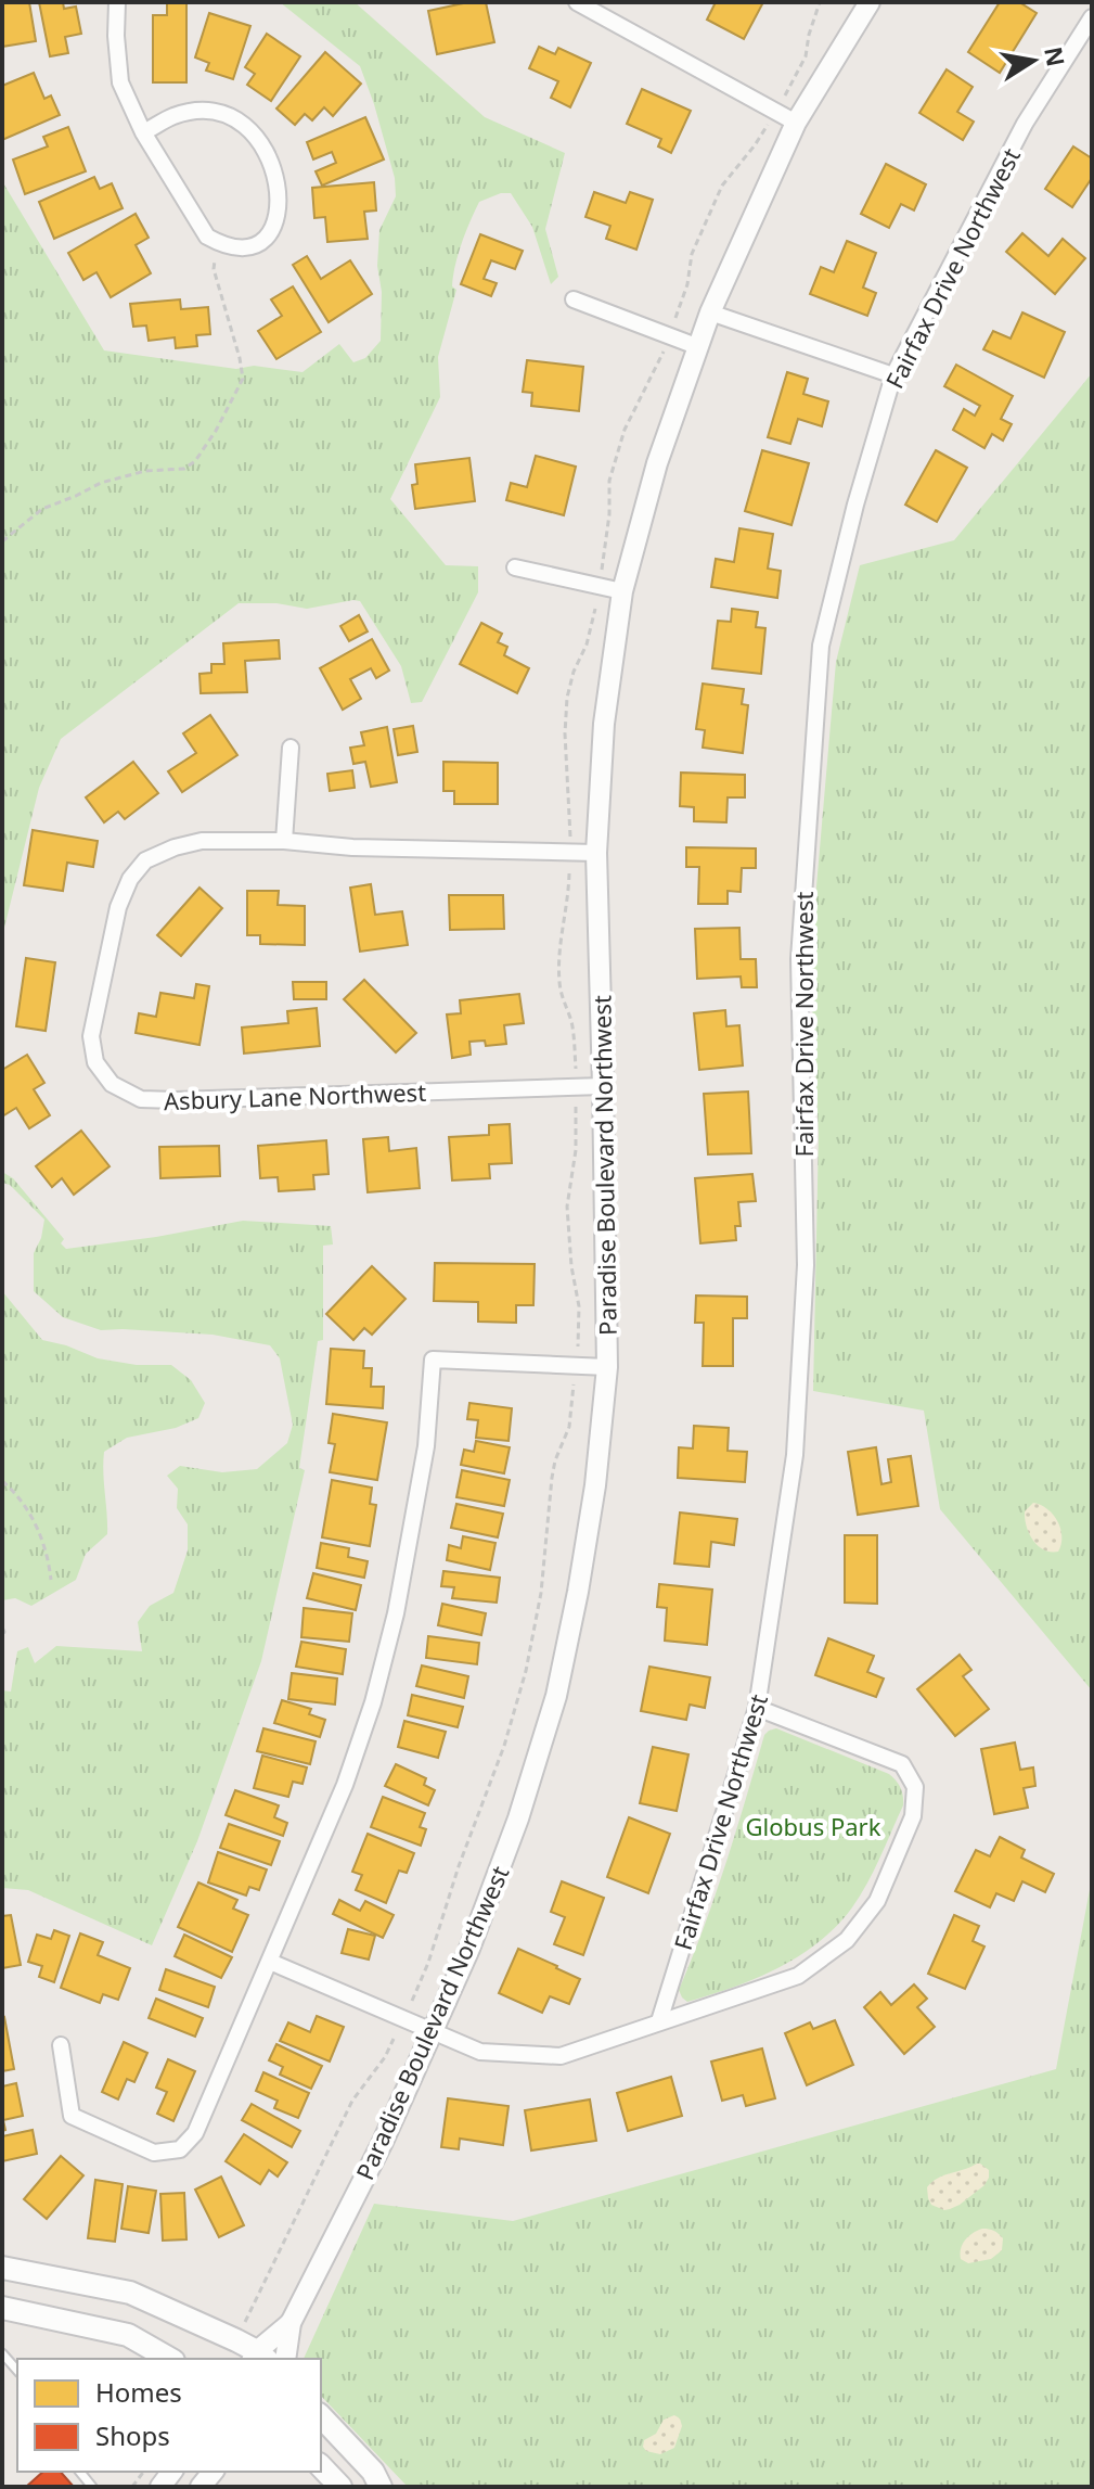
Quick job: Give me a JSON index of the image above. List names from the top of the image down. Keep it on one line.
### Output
{"streets":{"street":["Fairfax Drive Northwest","Asbury Lane Northwest","Paradise Boulevard Northwest"]},"crossings":[["Asbury Lane Northwest","Paradise Boulevard Northwest"]],"parks":["Globus Park"],"legend":["Homes","Shops"],"north":"right"}
